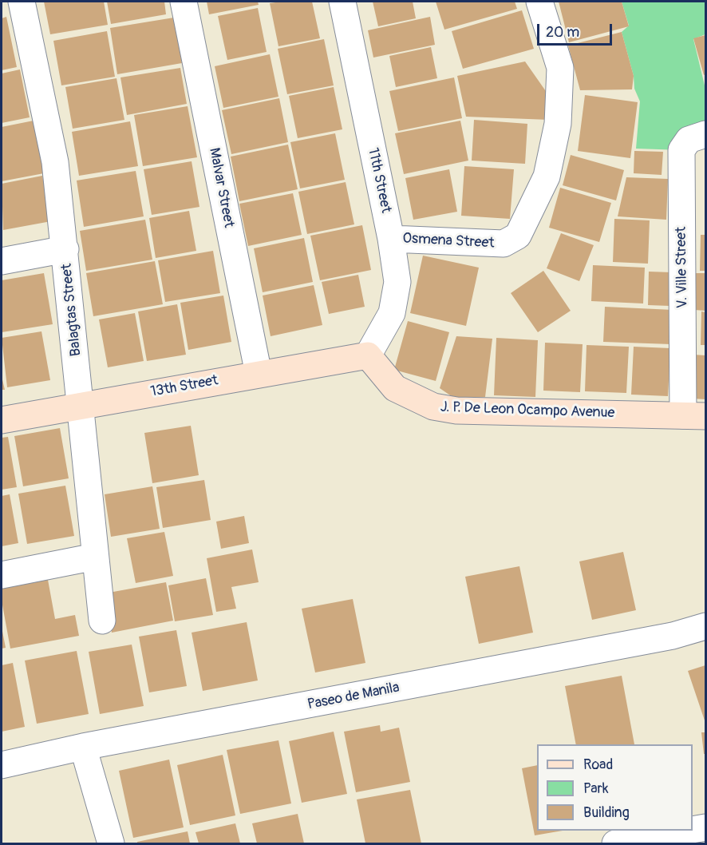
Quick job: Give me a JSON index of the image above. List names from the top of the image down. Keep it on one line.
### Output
{"streets":{"street":["11th Street","Malvar Street","Osmena Street","V. Ville Street","Balagtas Street","13th Street","J. P. De Leon Ocampo Avenue","Paseo de Manila"]},"crossings":[["11th Street","Osmena Street"],["11th Street","13th Street"],["11th Street","J. P. De Leon Ocampo Avenue"],["Malvar Street","13th Street"],["V. Ville Street","J. P. De Leon Ocampo Avenue"],["Balagtas Street","13th Street"],["13th Street","J. P. De Leon Ocampo Avenue"]],"legend":["Road","Park","Building"],"scale_bar":"20 m"}
